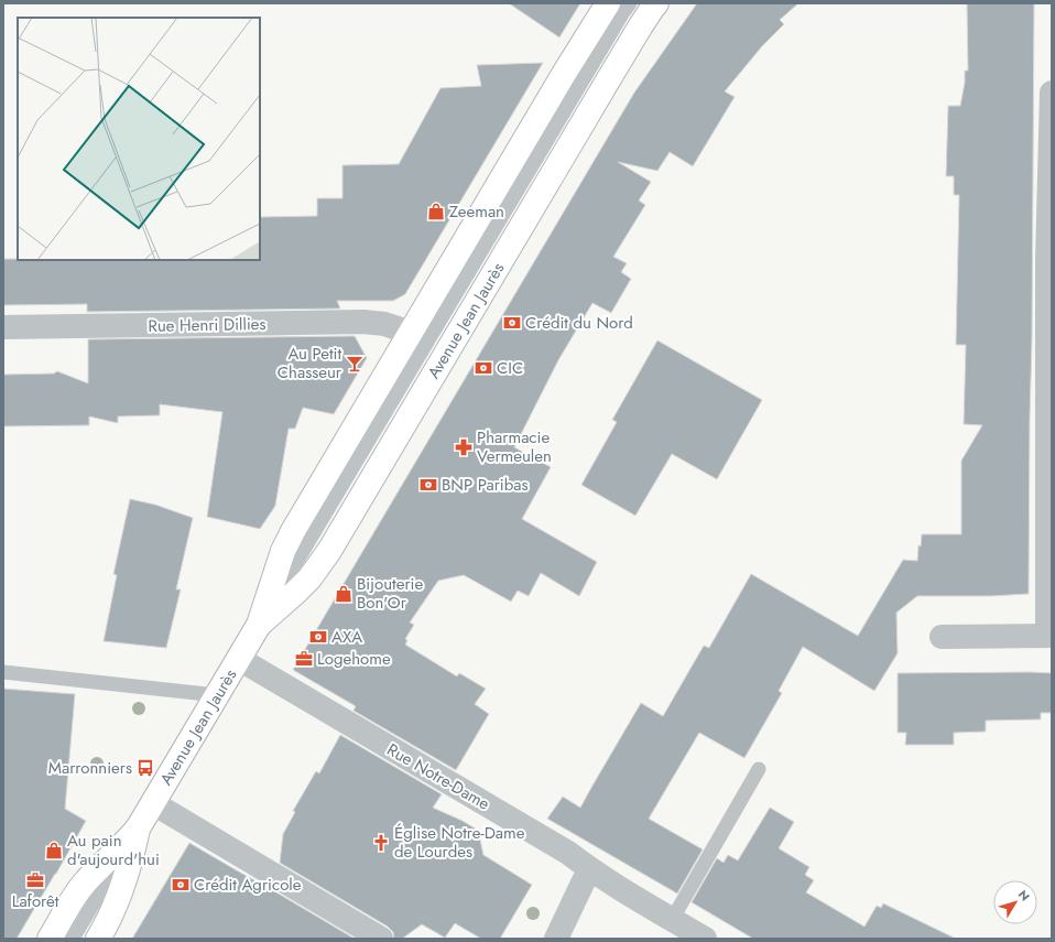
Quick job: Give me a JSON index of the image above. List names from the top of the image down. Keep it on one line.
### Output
{"streets":{"main road":["Avenue Jean Jaurès"],"street":["Rue Henri Dillies","Rue Notre-Dame"]},"crossings":[["Avenue Jean Jaurès","Rue Henri Dillies"],["Avenue Jean Jaurès","Rue Notre-Dame"]],"places":{"shop":["Zeeman","Bijouterie Bon'Or","Au pain d'aujourd'hui"],"bank":["Crédit du Nord","CIC","BNP Paribas","AXA","Crédit Agricole"],"bar":["Au Petit Chasseur"],"pharmacy":["Pharmacie Vermeulen"],"office":["Logehome","Laforêt"],"bus stop":["Marronniers"],"church":["Église Notre-Dame de Lourdes"]},"north":"top right"}
